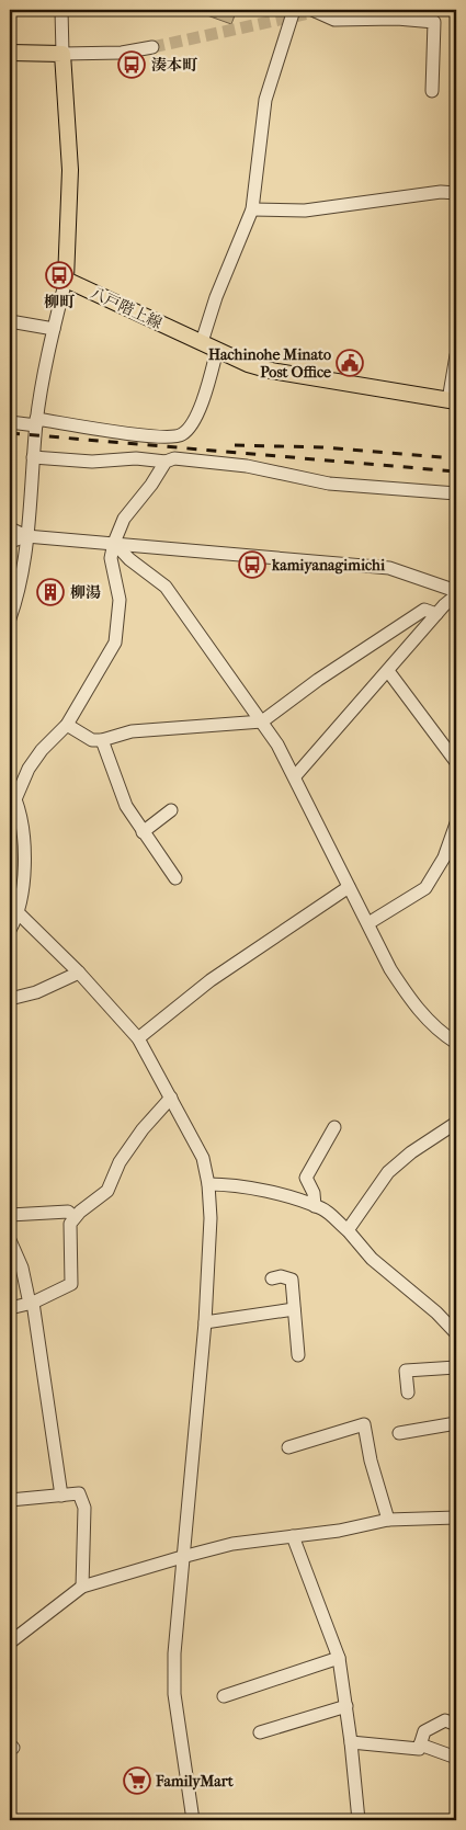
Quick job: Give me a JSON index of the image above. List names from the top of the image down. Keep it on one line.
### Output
{"streets":{"main road":["八戸階上線"]},"places":{"bus stop":["湊本町","柳町","kamiyanagimichi"],"public building":["Hachinohe Minato Post Office"],"building":["柳湯"],"supermarket":["FamilyMart"]}}
